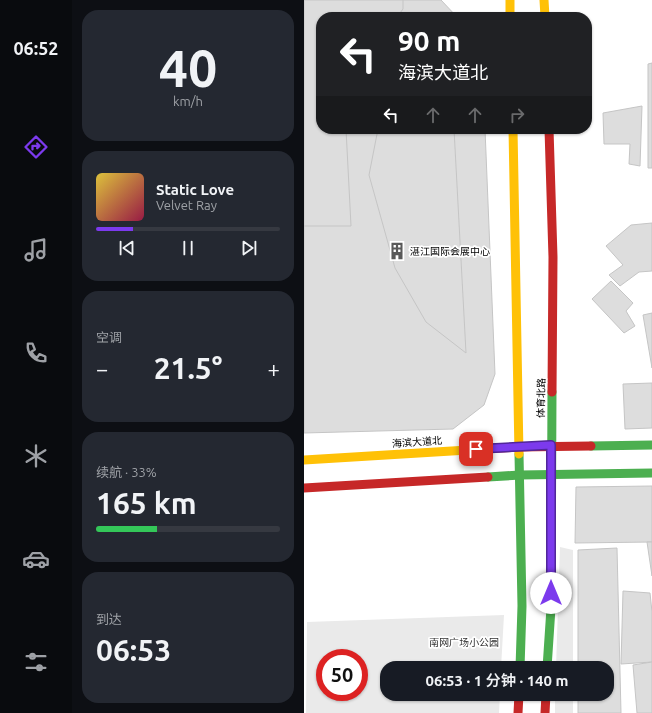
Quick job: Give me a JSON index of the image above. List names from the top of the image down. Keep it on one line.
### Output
{"streets":{"main road":["体育北路","海滨大道北"]},"crossings":[["体育北路","海滨大道北"]],"parks":["南网广场小公园"],"places":{"building":["湛江国际会展中心"]},"page":{"tabs":"06:52","tile":[["40","km/h"],"空调",["续航 · 33%","165 km"],["到达","06:53"]],"turn":["90 m","海滨大道北"],"song":["Static Love","Velvet Ray"],"heat":["−","21.5°","+"],"limit":"50","trip":"06:53 · 1 分钟 · 140 m"}}
